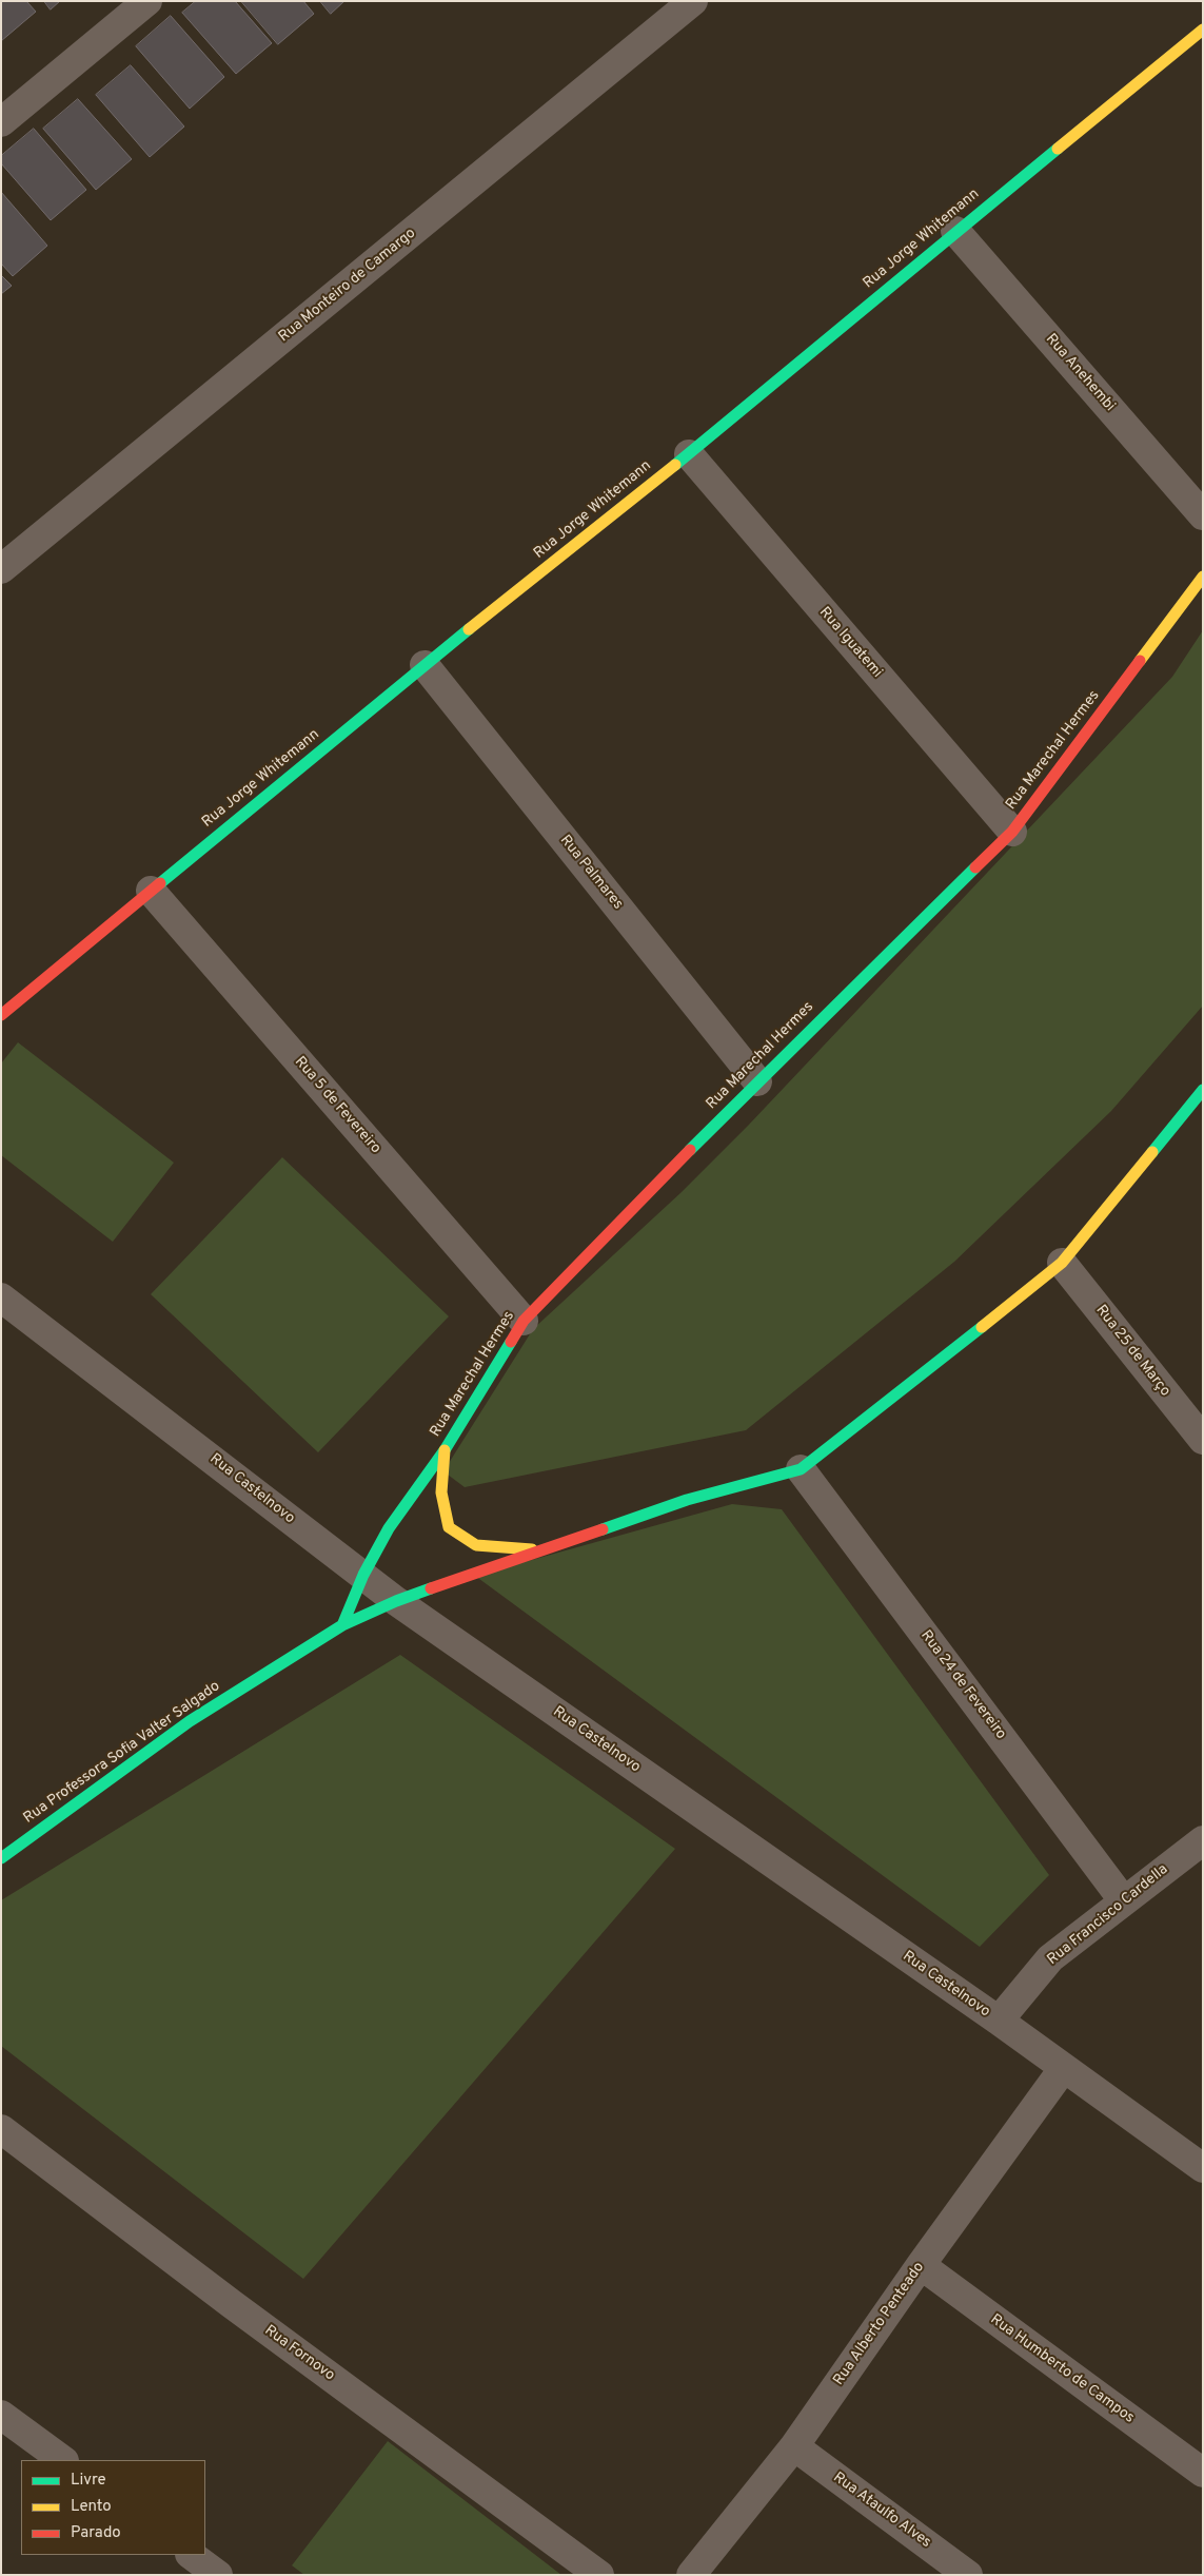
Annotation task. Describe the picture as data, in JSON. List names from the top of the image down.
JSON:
{
  "streets": {
    "street": [
      "Rua Jorge Whitemann",
      "Rua Monteiro de Camargo",
      "Rua Anehembi",
      "Rua Iguatemi",
      "Rua Marechal Hermes",
      "Rua Palmares",
      "Rua 5 de Fevereiro",
      "Rua 25 de Março",
      "Rua Castelnovo",
      "Rua 24 de Fevereiro",
      "Rua Professora Sofia Valter Salgado",
      "Rua Francisco Cardella",
      "Rua Alberto Penteado",
      "Rua Fornovo",
      "Rua Humberto de Campos",
      "Rua Ataulfo Alves"
    ]
  },
  "crossings": [
    ["Rua Jorge Whitemann", "Rua Anehembi"],
    ["Rua Jorge Whitemann", "Rua Iguatemi"],
    ["Rua Jorge Whitemann", "Rua Palmares"],
    ["Rua Jorge Whitemann", "Rua 5 de Fevereiro"],
    ["Rua Iguatemi", "Rua Marechal Hermes"],
    ["Rua Marechal Hermes", "Rua Palmares"],
    ["Rua Marechal Hermes", "Rua 5 de Fevereiro"],
    ["Rua Marechal Hermes", "Rua Castelnovo"],
    ["Rua Castelnovo", "Rua Professora Sofia Valter Salgado"],
    ["Rua Castelnovo", "Rua Francisco Cardella"],
    ["Rua Castelnovo", "Rua Alberto Penteado"],
    ["Rua 24 de Fevereiro", "Rua Francisco Cardella"],
    ["Rua Alberto Penteado", "Rua Humberto de Campos"],
    ["Rua Alberto Penteado", "Rua Ataulfo Alves"]
  ],
  "legend": ["Livre", "Lento", "Parado"]
}
